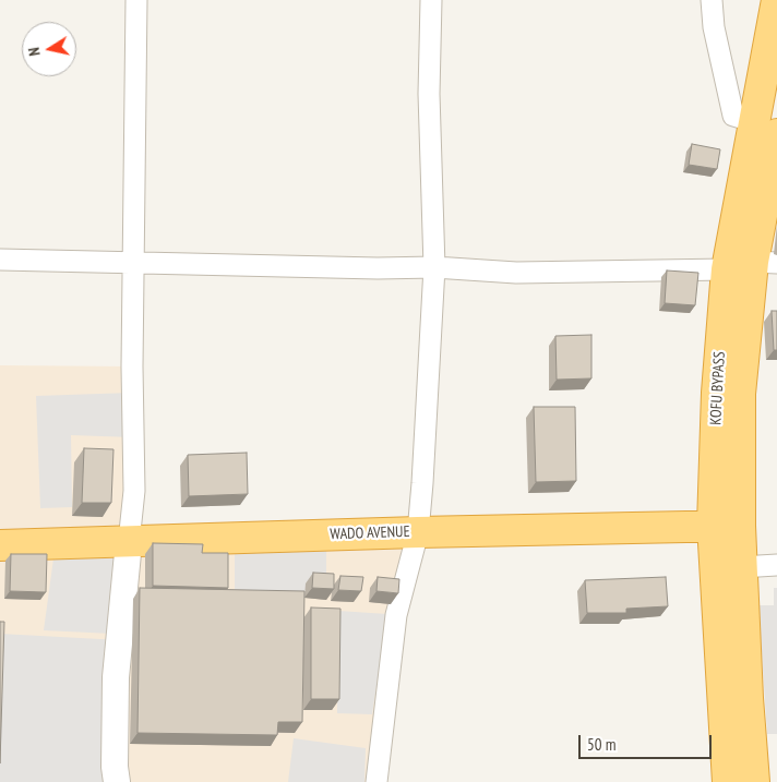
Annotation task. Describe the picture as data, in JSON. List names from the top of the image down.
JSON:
{
  "streets": {
    "highway": ["KOFU BYPASS", "WADO AVENUE"]
  },
  "crossings": [
    ["KOFU BYPASS", "WADO AVENUE"]
  ],
  "scale_bar": "50 m",
  "north": "left"
}
